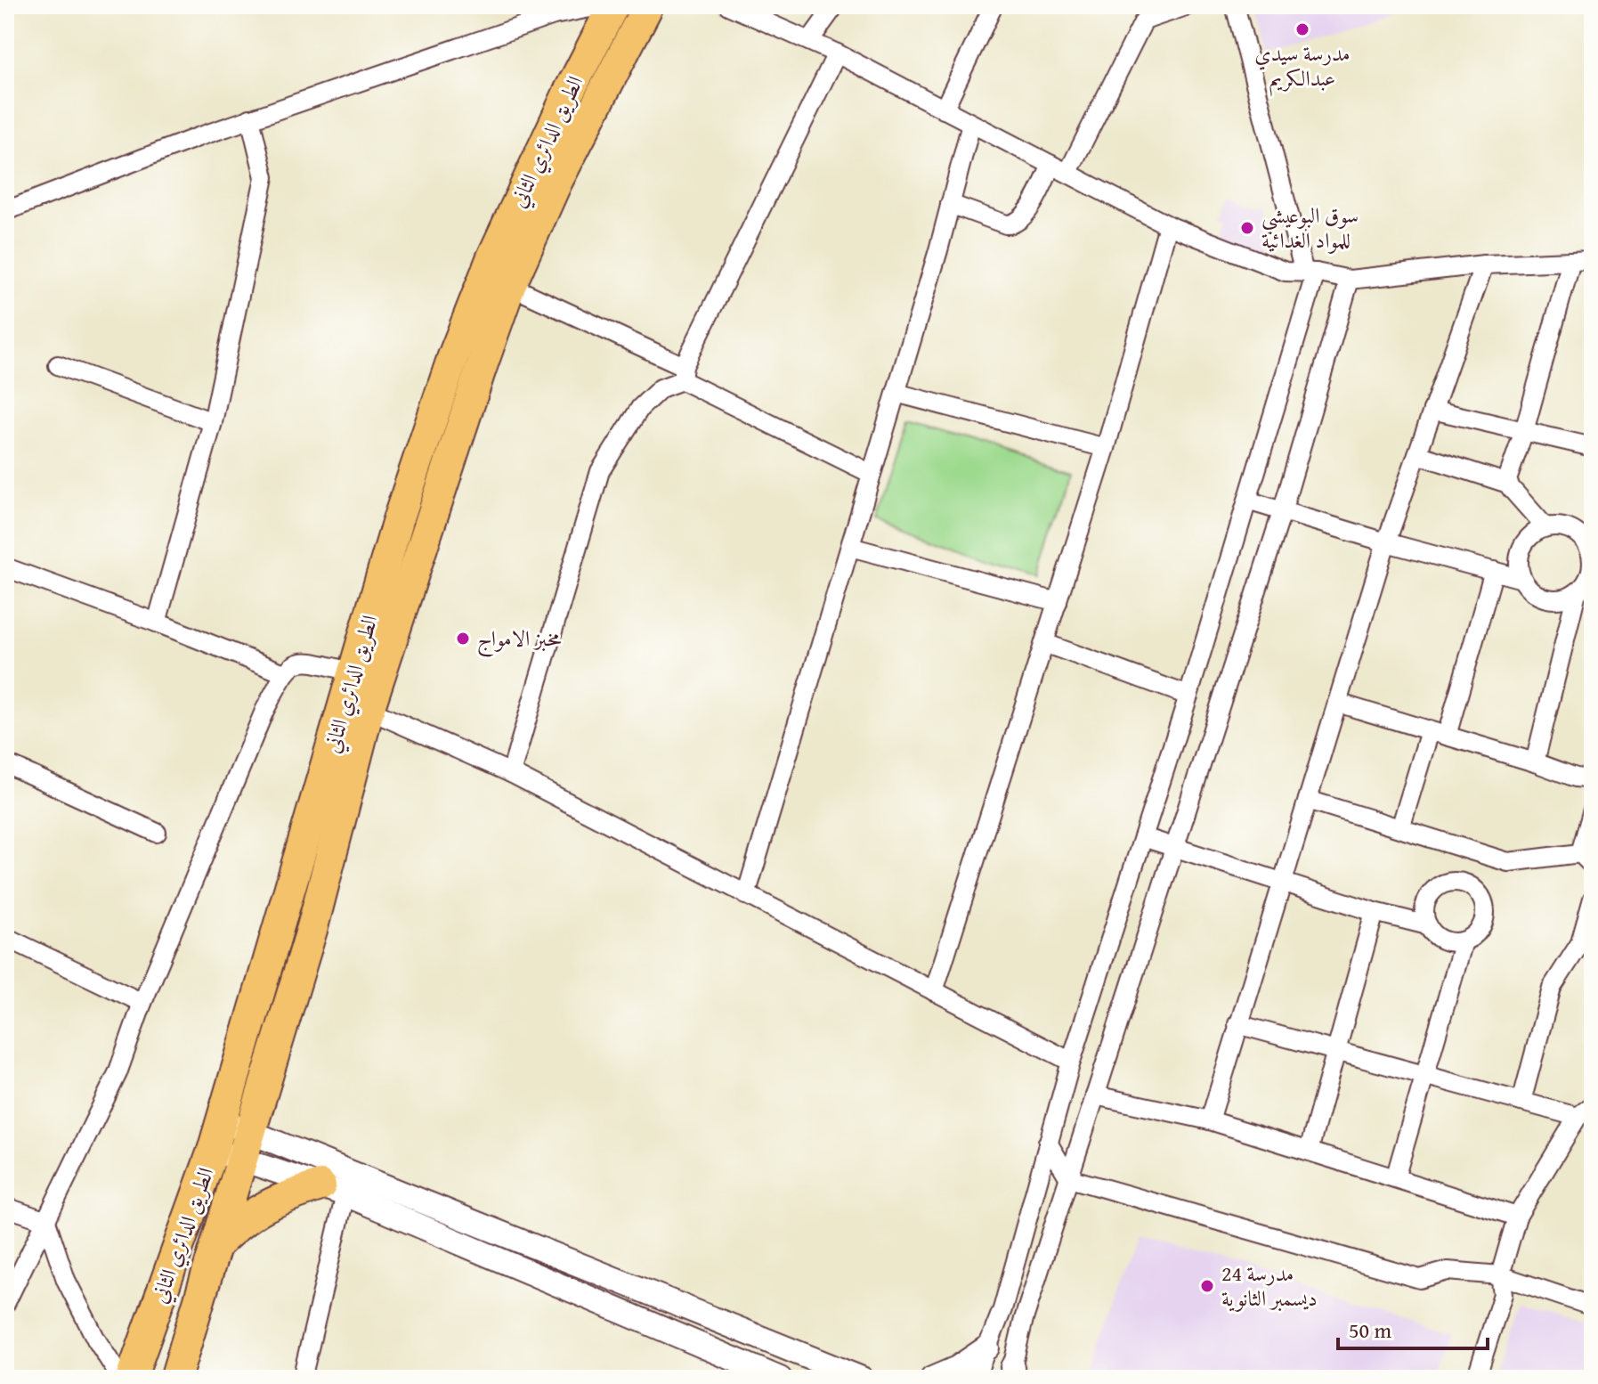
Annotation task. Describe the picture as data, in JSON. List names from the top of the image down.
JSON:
{
  "streets": {
    "highway": ["الطريق الدائري الثاني"]
  },
  "places": [
    "مدرسة سيدي عبدالكريم",
    "سوق البوعيشي للمواد الغدائية",
    "مخبز الامواج",
    "مدرسة 24 ديسمبر الثانوية"
  ],
  "scale_bar": "50 m"
}
